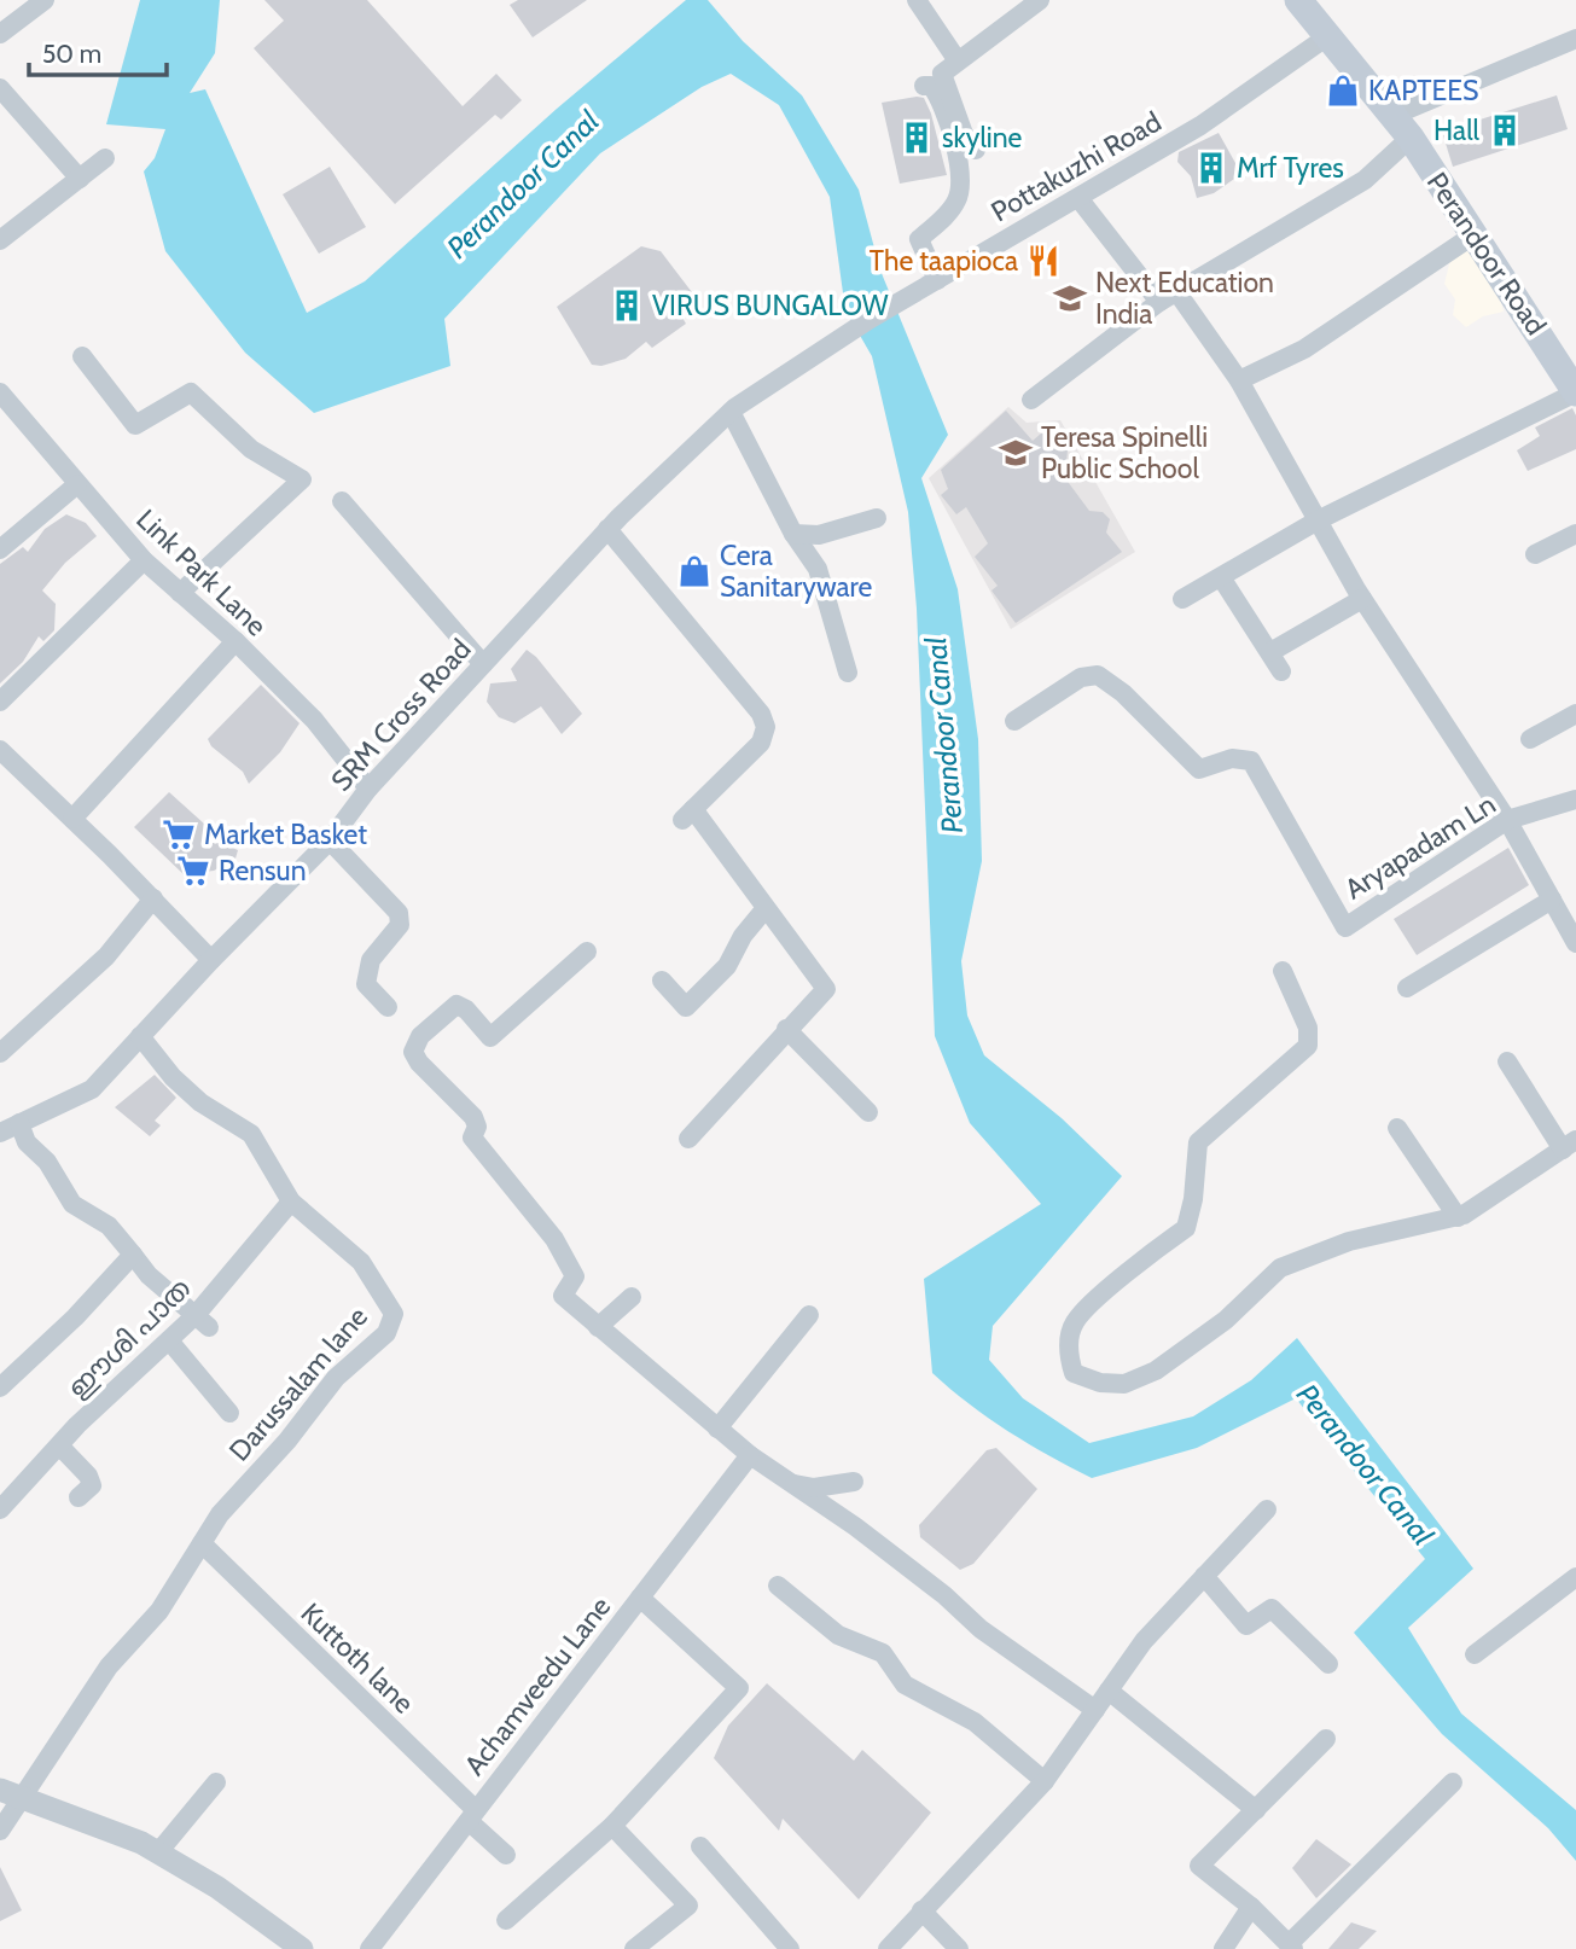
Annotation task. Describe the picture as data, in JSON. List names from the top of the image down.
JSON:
{
  "streets": {
    "main road": ["Perandoor Road"],
    "street": [
      "Pottakuzhi Road",
      "Link Park Lane",
      "SRM Cross Road",
      "Aryapadam Ln",
      "ഈശി പാത",
      "Darussalam lane",
      "Kuttoth lane",
      "Achamveedu Lane"
    ]
  },
  "crossings": [
    ["Pottakuzhi Road", "Perandoor Road"],
    ["Pottakuzhi Road", "SRM Cross Road"],
    ["Link Park Lane", "SRM Cross Road"],
    ["SRM Cross Road", "Darussalam lane"],
    ["ഈശി പാത", "Darussalam lane"],
    ["Darussalam lane", "Kuttoth lane"],
    ["Kuttoth lane", "Achamveedu Lane"]
  ],
  "water": ["Perandoor Canal"],
  "places": {
    "shop": ["KAPTEES", "Cera Sanitaryware"],
    "building": [
      "Hall",
      "skyline",
      "Mrf Tyres",
      "VIRUS BUNGALOW"
    ],
    "restaurant": ["The taapioca"],
    "school or university": ["Next Education India", "Teresa Spinelli Public School"],
    "supermarket": ["Market Basket", "Rensun"]
  },
  "scale_bar": "50 m"
}
